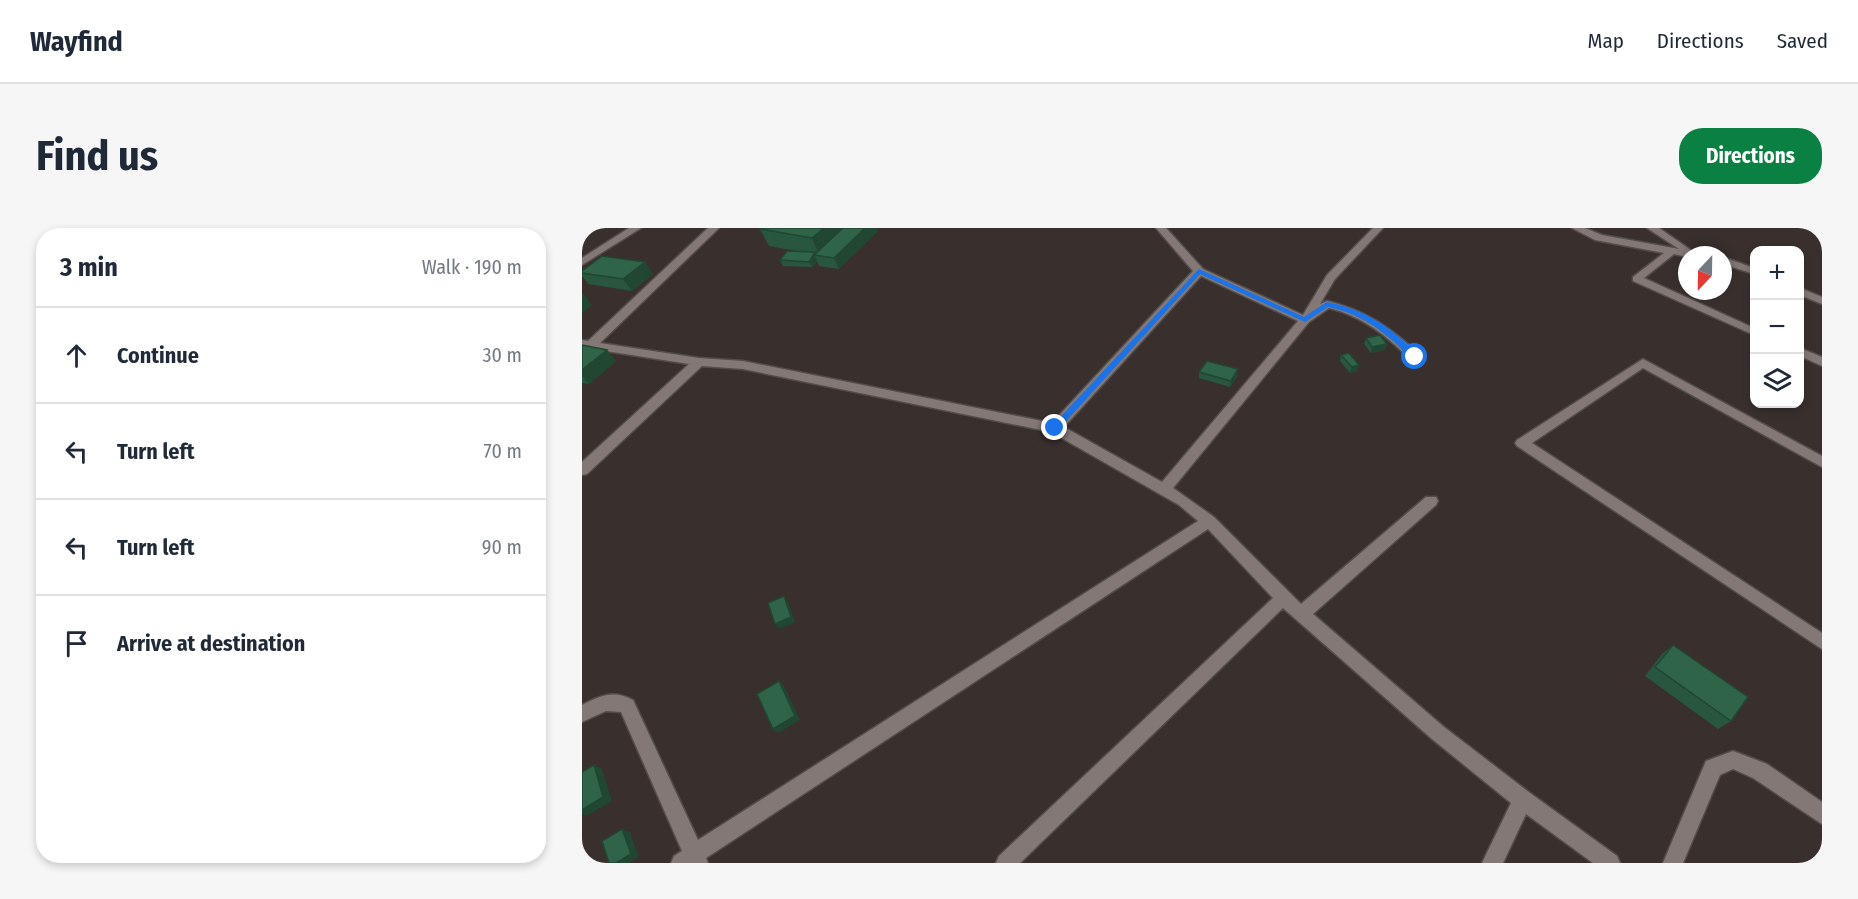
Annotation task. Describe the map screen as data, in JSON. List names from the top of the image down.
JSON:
{
  "north": "bottom",
  "page": {
    "header": "Wayfind",
    "nav": ["Map", "Directions", "Saved"],
    "buttons": "Directions",
    "title": "Find us",
    "heading": ["3 min", "Walk · 190 m"],
    "map_buttons": ["+", "−"],
    "list": [
      ["Continue", "30 m"],
      ["Turn left", "70 m"],
      ["Turn left", "90 m"],
      "Arrive at destination"
    ]
  }
}
